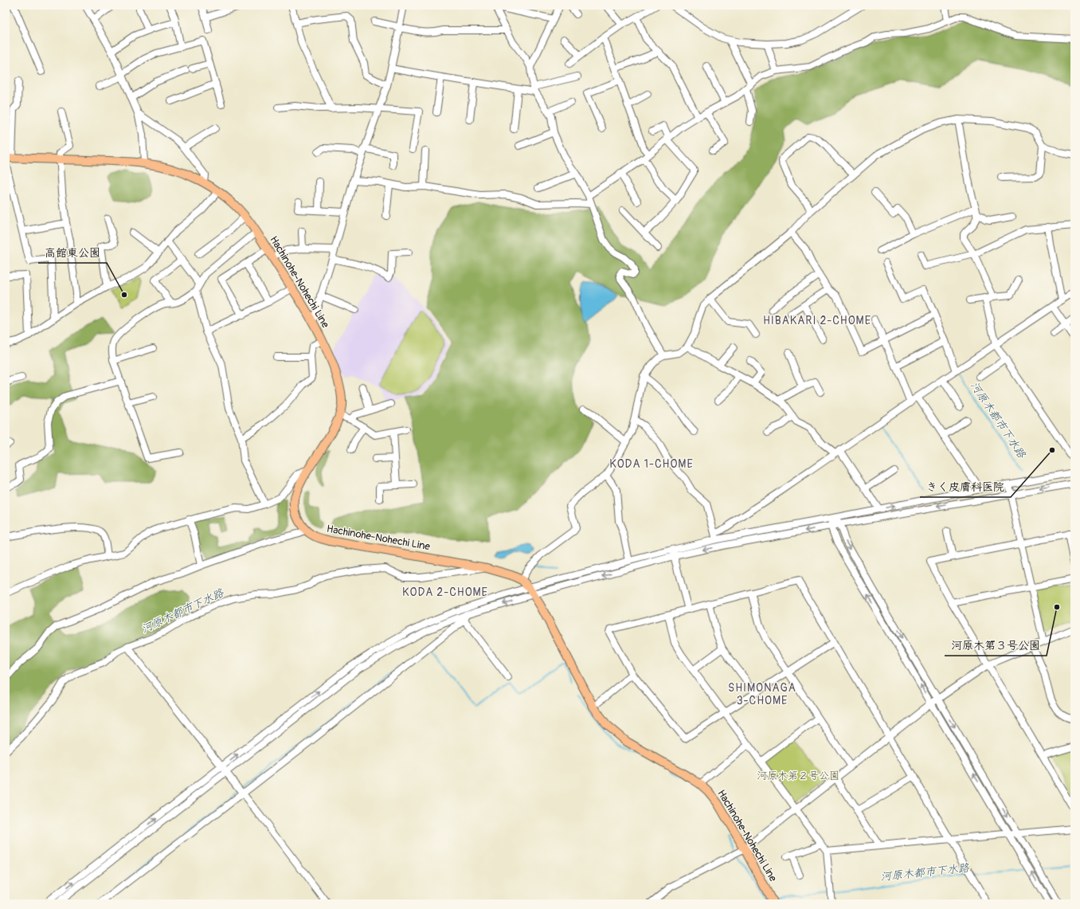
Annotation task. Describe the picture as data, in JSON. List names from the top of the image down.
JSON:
{
  "streets": {
    "main road": ["Hachinohe-Nohechi Line"]
  },
  "districts": [
    "HIBAKARI 2-CHOME",
    "KODA 1-CHOME",
    "KODA 2-CHOME",
    "SHIMONAGA 3-CHOME"
  ],
  "water": ["河原木都市下水路"],
  "parks": ["河原木第２号公園"],
  "places": ["高館東公園", "きく皮膚科医院", "河原木第３号公園"]
}
